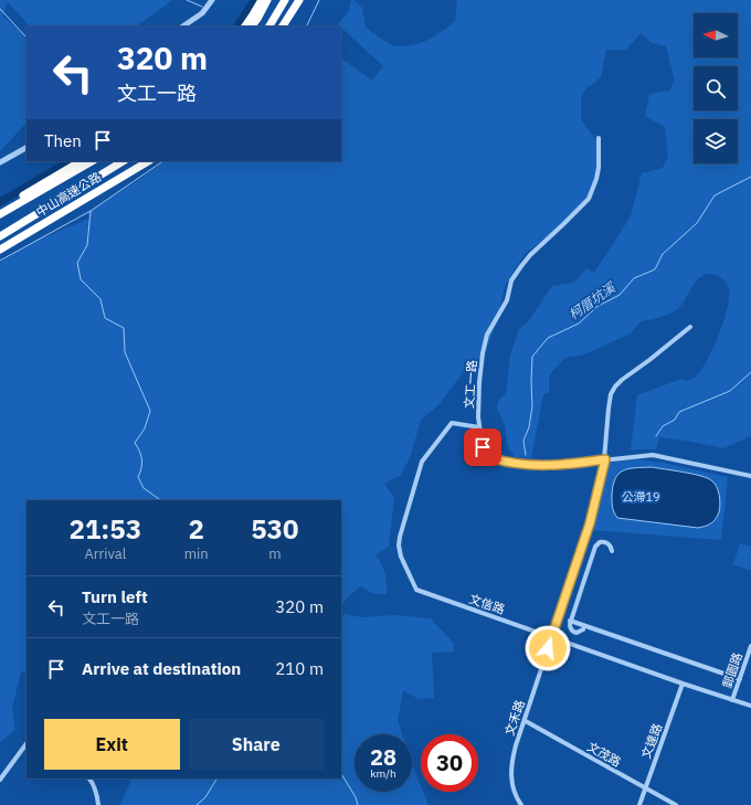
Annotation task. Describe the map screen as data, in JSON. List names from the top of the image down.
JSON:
{
  "streets": {
    "highway": ["中山高速公路"],
    "street": [
      "文工一路",
      "文信路",
      "郵園路",
      "文禾路",
      "文達路",
      "文茂路"
    ]
  },
  "crossings": [
    ["文工一路", "文信路"],
    ["文工一路", "文禾路"],
    ["文信路", "郵園路"],
    ["文信路", "文禾路"],
    ["文信路", "文達路"],
    ["文禾路", "文茂路"],
    ["文達路", "文茂路"]
  ],
  "water": ["柯厝坑溪"],
  "parks": ["公滯19"],
  "north": "left",
  "page": {
    "turn": ["320 m", "文工一路"],
    "then": "Then",
    "eta": [
      "21:53",
      "Arrival",
      "2",
      "min",
      "530",
      "m"
    ],
    "list": [
      {
        "name": "Turn left",
        "note": "文工一路",
        "value": "320 m"
      },
      {
        "name": "Arrive at destination",
        "value": "210 m"
      }
    ],
    "buttons": ["Exit", "Share"],
    "speed": "28 km/h",
    "limit": "30"
  }
}
